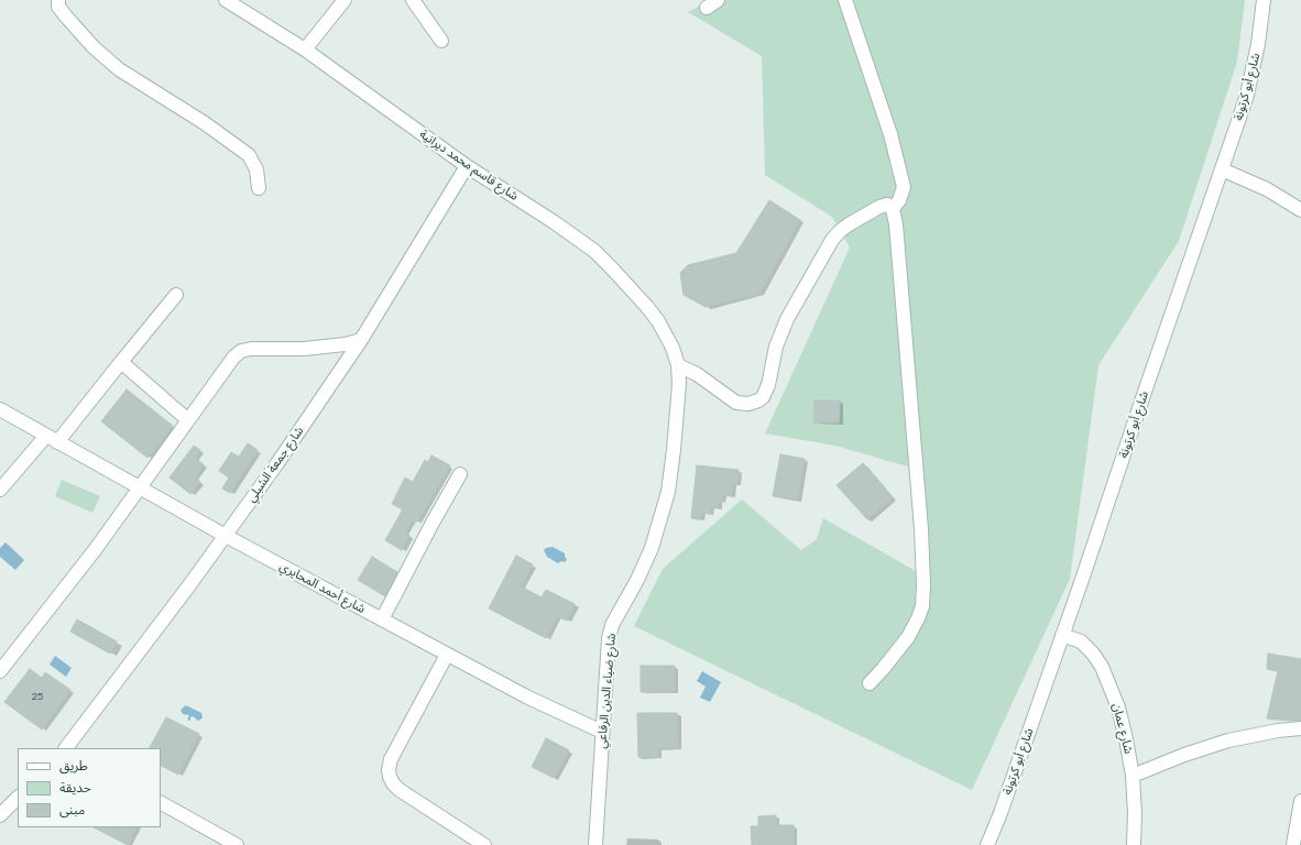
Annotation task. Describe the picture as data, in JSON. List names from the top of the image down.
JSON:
{
  "streets": {
    "street": [
      "شارع أبو كرتونة",
      "شارع قاسم محمد ديرانية",
      "شارع جمعة الشبلي",
      "شارع أحمد المحايري",
      "شارع ضياء الدين الرفاعي",
      "شارع عمان"
    ]
  },
  "crossings": [
    ["شارع أبو كرتونة", "شارع عمان"],
    ["شارع قاسم محمد ديرانية", "شارع جمعة الشبلي"],
    ["شارع قاسم محمد ديرانية", "شارع ضياء الدين الرفاعي"],
    ["شارع جمعة الشبلي", "شارع أحمد المحايري"],
    ["شارع أحمد المحايري", "شارع ضياء الدين الرفاعي"]
  ],
  "house_numbers": ["25"],
  "legend": ["طريق", "حديقة", "مبنى"]
}
